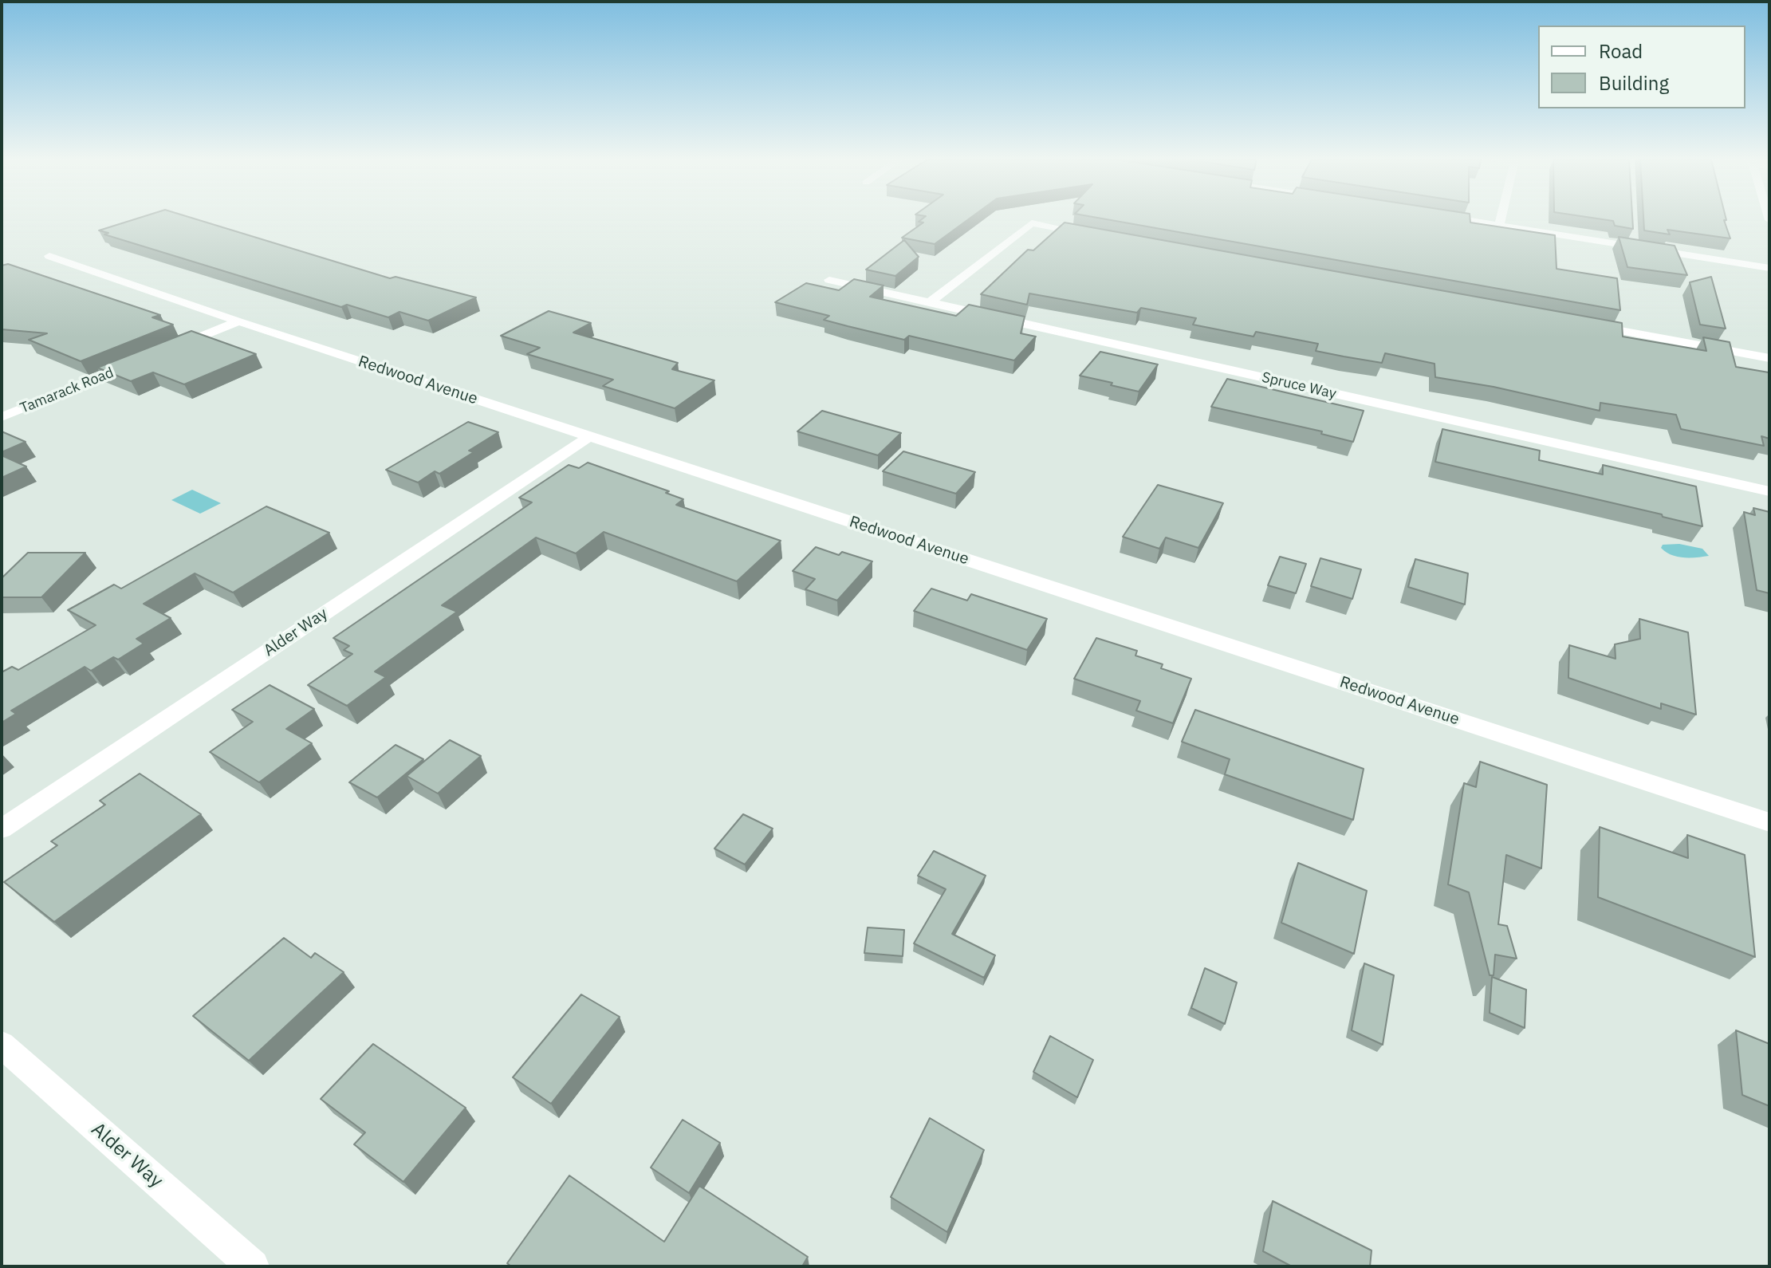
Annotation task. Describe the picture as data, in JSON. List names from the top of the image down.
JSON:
{
  "streets": {
    "street": [
      "Redwood Avenue",
      "Spruce Way",
      "Tamarack Road",
      "Alder Way"
    ]
  },
  "crossings": [
    ["Redwood Avenue", "Alder Way"]
  ],
  "legend": ["Road", "Building"]
}
